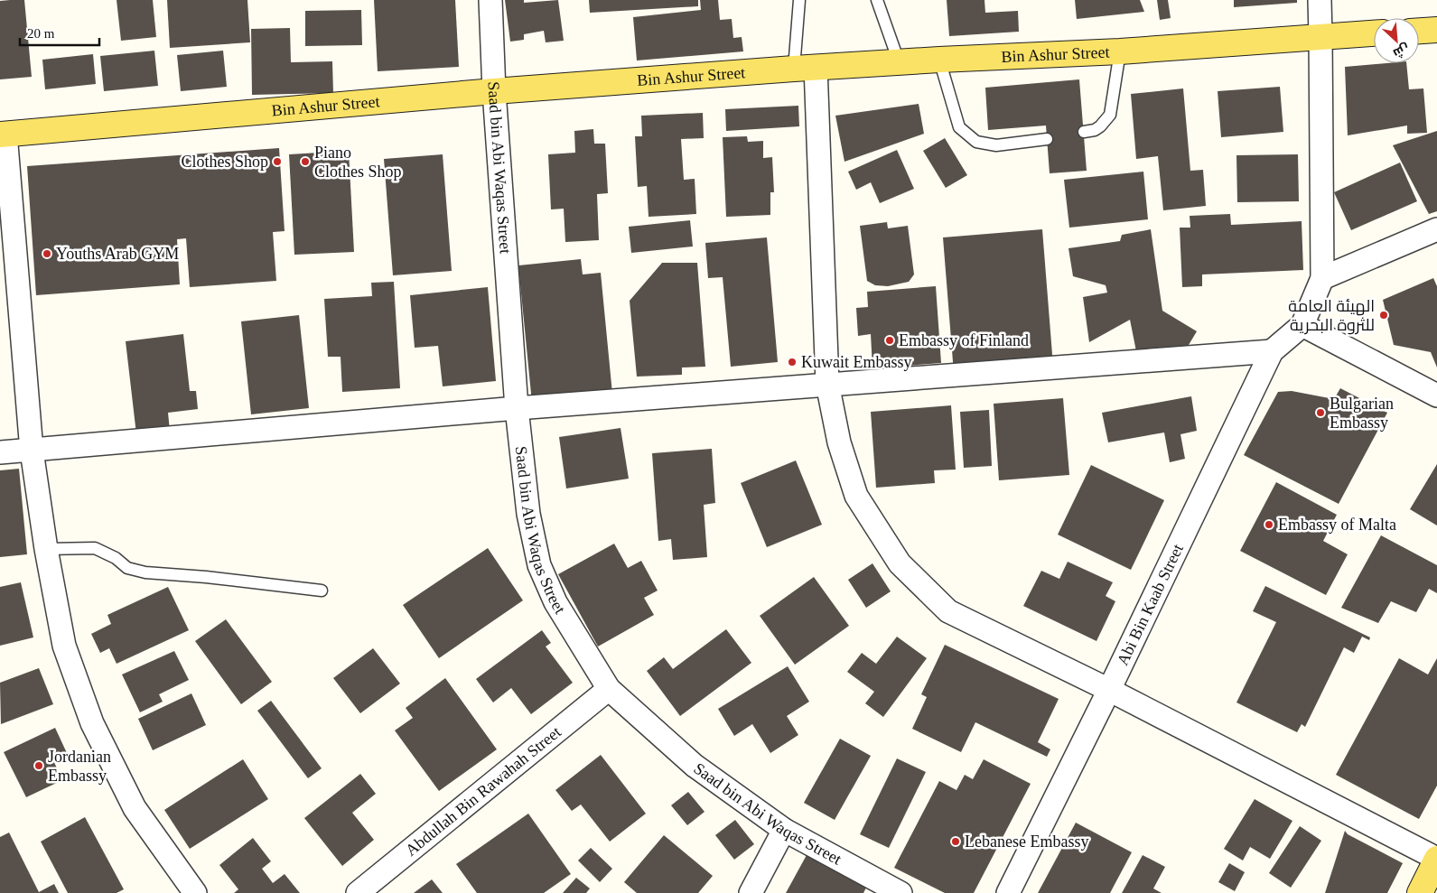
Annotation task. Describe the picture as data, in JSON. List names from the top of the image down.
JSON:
{
  "streets": {
    "main road": ["Bin Ashur Street"],
    "street": ["Saad bin Abi Waqas Street", "Abi Bin Kaab Street", "Abdullah Bin Rawahah Street"]
  },
  "crossings": [
    ["Bin Ashur Street", "Saad bin Abi Waqas Street"],
    ["Saad bin Abi Waqas Street", "Abdullah Bin Rawahah Street"]
  ],
  "places": [
    "Clothes Shop",
    "Piano Clothes Shop",
    "Youths Arab GYM",
    "الهيئة العامة للثروة البحرية",
    "Embassy of Finland",
    "Kuwait Embassy",
    "Bulgarian Embassy",
    "Embassy of Malta",
    "Jordanian Embassy",
    "Lebanese Embassy"
  ],
  "scale_bar": "20 m",
  "north": "bottom right"
}
